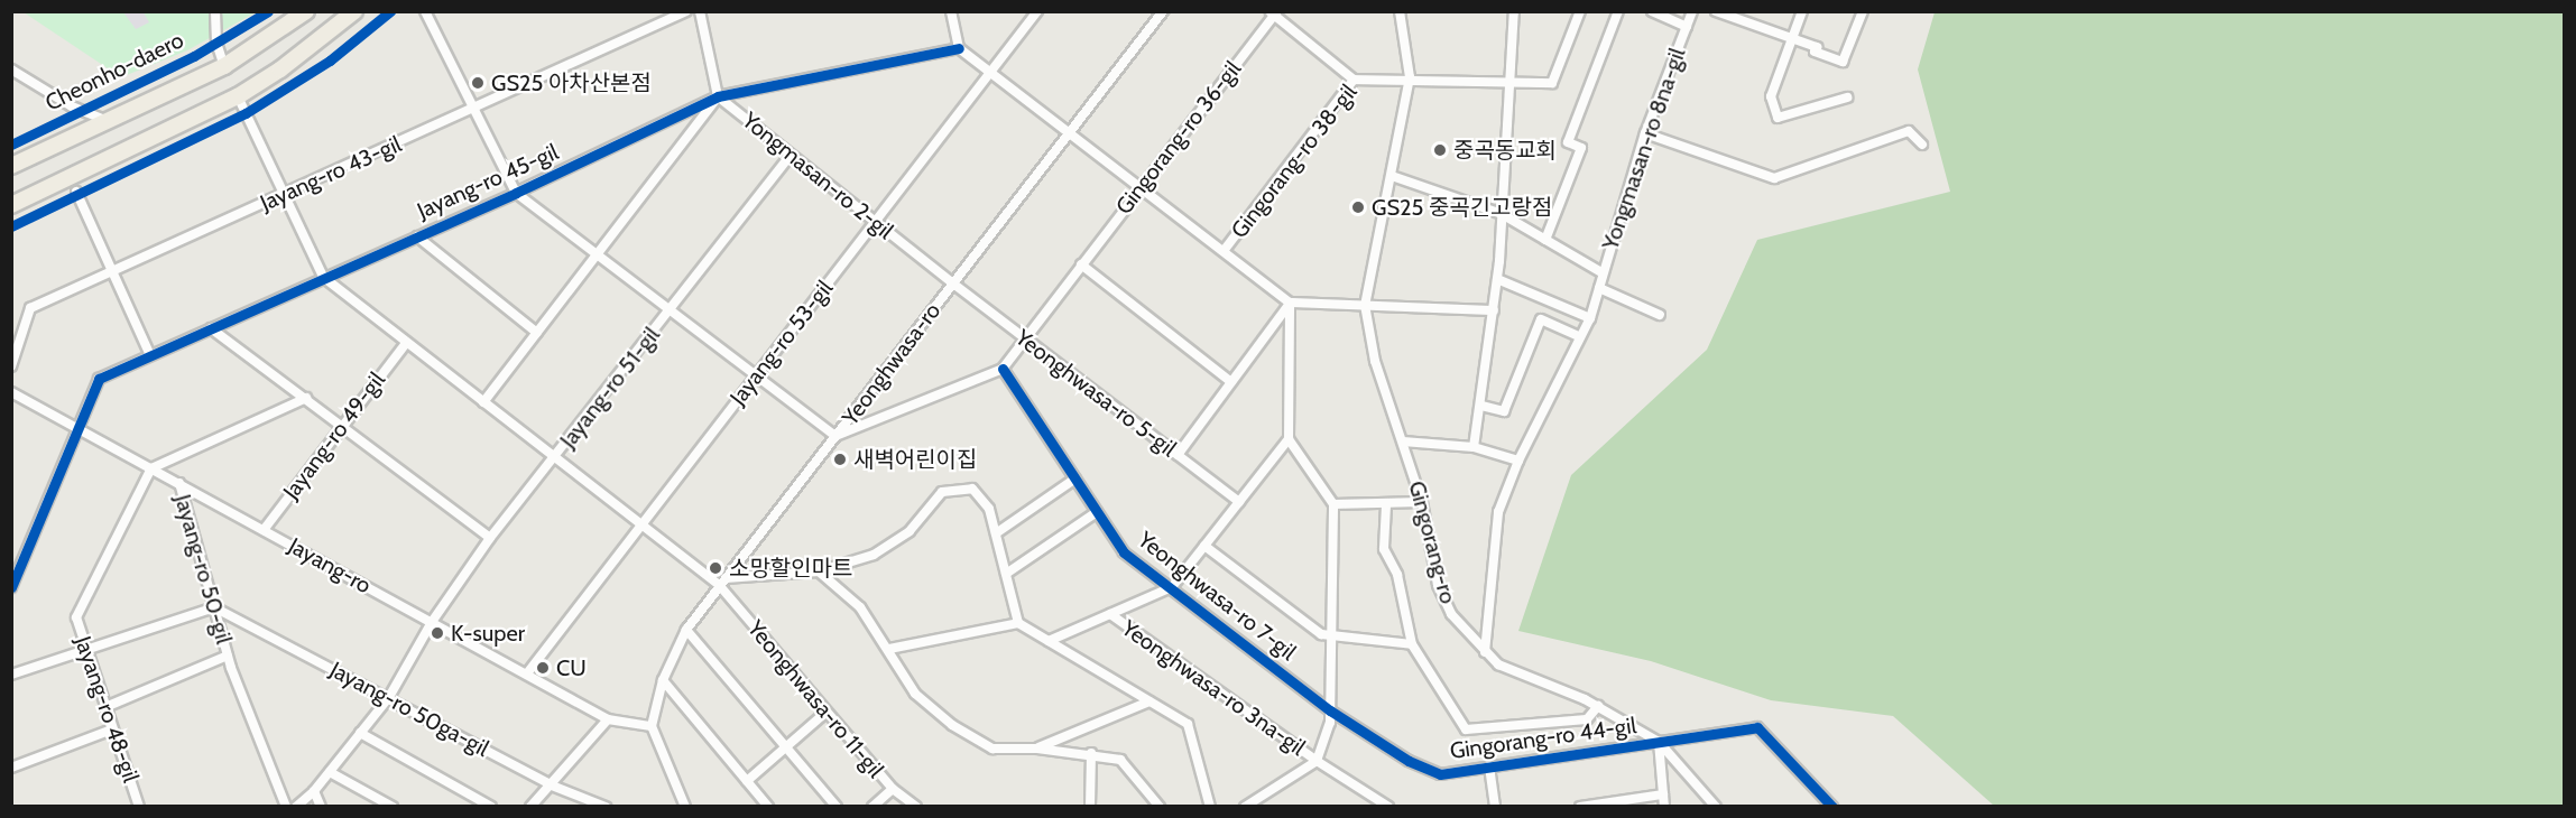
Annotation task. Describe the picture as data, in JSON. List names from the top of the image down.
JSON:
{
  "streets": {
    "main road": ["Cheonho-daero"],
    "street": [
      "Gingorang-ro 36-gil",
      "Yongmasan-ro 8na-gil",
      "Gingorang-ro 38-gil",
      "Jayang-ro 43-gil",
      "Yongmasan-ro 2-gil",
      "Jayang-ro 45-gil",
      "Jayang-ro 53-gil",
      "Yeonghwasa-ro",
      "Jayang-ro 51-gil",
      "Yeonghwasa-ro 5-gil",
      "Jayang-ro 49-gil",
      "Gingorang-ro",
      "Jayang-ro",
      "Jayang-ro 50-gil",
      "Yeonghwasa-ro 7-gil",
      "Yeonghwasa-ro 3na-gil",
      "Yeonghwasa-ro 11-gil",
      "Jayang-ro 48-gil",
      "Jayang-ro 50ga-gil",
      "Gingorang-ro 44-gil"
    ]
  },
  "crossings": [
    ["Gingorang-ro 36-gil", "Yeonghwasa-ro 5-gil"],
    ["Gingorang-ro 36-gil", "Yeonghwasa-ro 7-gil"],
    ["Yongmasan-ro 8na-gil", "Gingorang-ro"],
    ["Gingorang-ro 38-gil", "Gingorang-ro"],
    ["Yongmasan-ro 2-gil", "Jayang-ro 45-gil"],
    ["Yongmasan-ro 2-gil", "Jayang-ro 53-gil"],
    ["Yongmasan-ro 2-gil", "Yeonghwasa-ro"],
    ["Yongmasan-ro 2-gil", "Jayang-ro 51-gil"],
    ["Yongmasan-ro 2-gil", "Yeonghwasa-ro 5-gil"],
    ["Jayang-ro 45-gil", "Jayang-ro"],
    ["Jayang-ro 45-gil", "Yeonghwasa-ro 11-gil"],
    ["Jayang-ro 53-gil", "Jayang-ro"],
    ["Jayang-ro 53-gil", "Yeonghwasa-ro 11-gil"],
    ["Yeonghwasa-ro", "Yeonghwasa-ro 5-gil"],
    ["Yeonghwasa-ro", "Jayang-ro"],
    ["Yeonghwasa-ro", "Yeonghwasa-ro 11-gil"],
    ["Jayang-ro 51-gil", "Jayang-ro"],
    ["Jayang-ro 51-gil", "Yeonghwasa-ro 11-gil"],
    ["Jayang-ro 51-gil", "Jayang-ro 50ga-gil"],
    ["Jayang-ro 49-gil", "Jayang-ro"],
    ["Jayang-ro 49-gil", "Yeonghwasa-ro 11-gil"],
    ["Gingorang-ro", "Gingorang-ro 44-gil"],
    ["Jayang-ro", "Jayang-ro 50-gil"],
    ["Jayang-ro", "Jayang-ro 48-gil"],
    ["Jayang-ro 50-gil", "Jayang-ro 48-gil"],
    ["Jayang-ro 50-gil", "Jayang-ro 50ga-gil"],
    ["Yeonghwasa-ro 7-gil", "Gingorang-ro 44-gil"]
  ],
  "places": [
    "GS25 아차산본점",
    "중곡동교회",
    "GS25 중곡긴고랑점",
    "새벽어린이집",
    "소망할인마트",
    "K-super",
    "CU"
  ]
}
